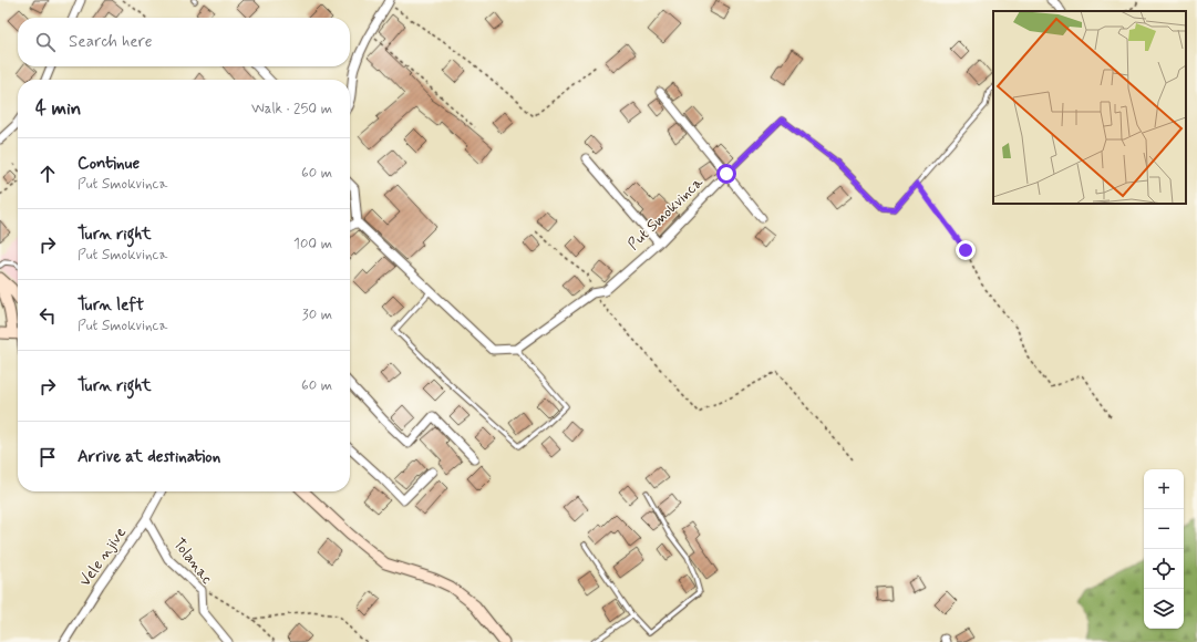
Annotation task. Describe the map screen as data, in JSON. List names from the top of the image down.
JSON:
{
  "streets": {
    "street": ["Put Smokvinca", "Vele njive", "Tolanac"]
  },
  "crossings": [
    ["Vele njive", "Tolanac"]
  ],
  "page": {
    "search": "Search here",
    "heading": ["4 min", "Walk · 250 m"],
    "list": [
      ["Continue", "Put Smokvinca", "60 m"],
      ["Turn right", "Put Smokvinca", "100 m"],
      ["Turn left", "Put Smokvinca", "30 m"],
      ["Turn right", "60 m"],
      "Arrive at destination"
    ],
    "map_buttons": ["+", "−"]
  }
}
